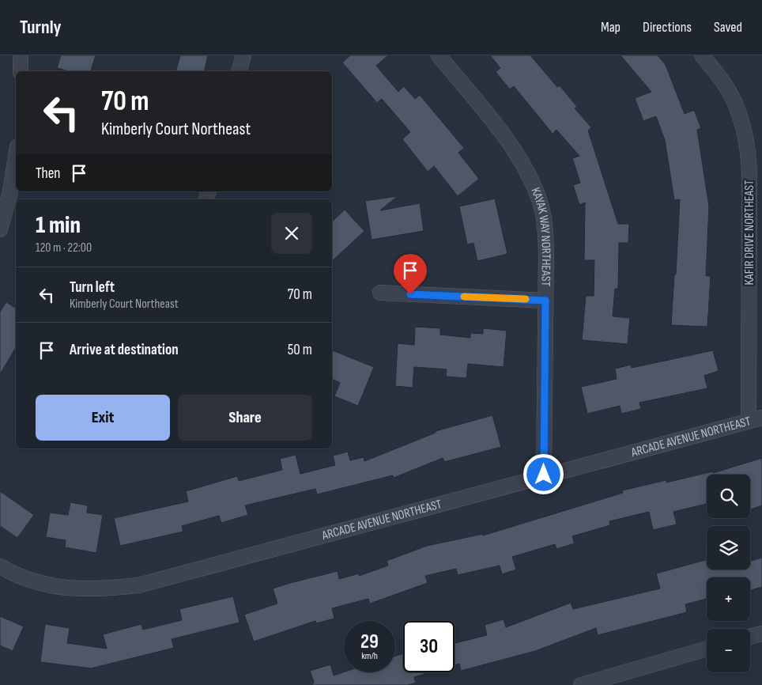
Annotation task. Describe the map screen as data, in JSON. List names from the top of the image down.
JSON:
{
  "streets": {
    "street": ["KAFIR DRIVE NORTHEAST", "KAYAK WAY NORTHEAST", "ARCADE AVENUE NORTHEAST"]
  },
  "crossings": [
    ["KAFIR DRIVE NORTHEAST", "ARCADE AVENUE NORTHEAST"],
    ["KAYAK WAY NORTHEAST", "ARCADE AVENUE NORTHEAST"]
  ],
  "page": {
    "header": "Turnly",
    "nav": ["Map", "Directions", "Saved"],
    "turn": ["70 m", "Kimberly Court Northeast"],
    "then": "Then",
    "heading": ["1 min", "120 m · 22:00"],
    "list": [
      {
        "name": "Turn left",
        "note": "Kimberly Court Northeast",
        "value": "70 m"
      },
      {
        "name": "Arrive at destination",
        "value": "50 m"
      }
    ],
    "buttons": ["Exit", "Share"],
    "map_buttons": ["+", "−"],
    "speed": "29 km/h",
    "limit": "30"
  }
}
